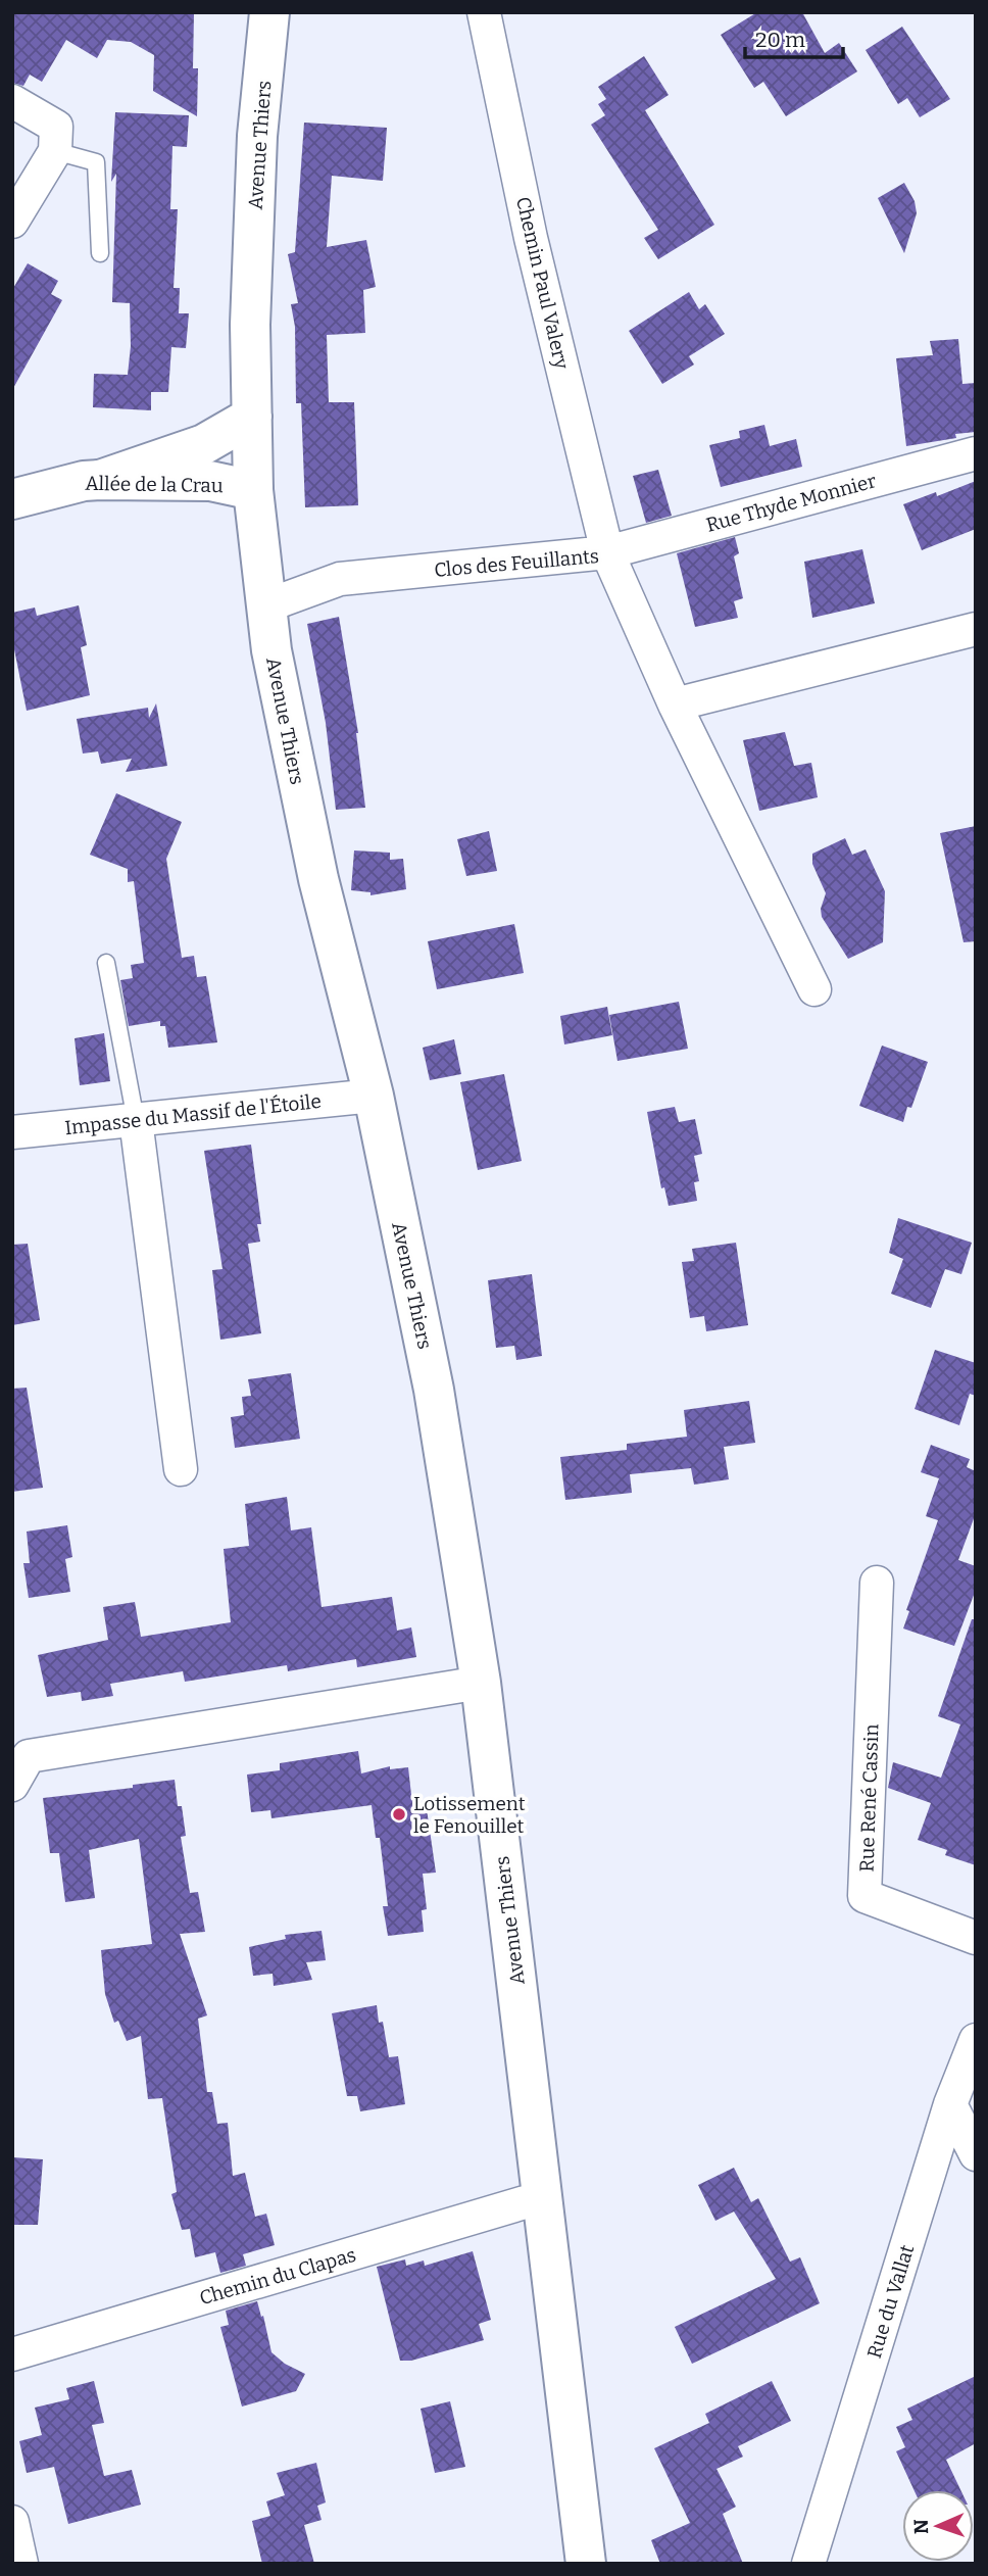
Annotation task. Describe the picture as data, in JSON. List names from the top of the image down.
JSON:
{
  "streets": {
    "main road": ["Avenue Thiers", "Allée de la Crau"],
    "street": [
      "Chemin Paul Valery",
      "Rue Thyde Monnier",
      "Clos des Feuillants",
      "Impasse du Massif de l'Étoile",
      "Rue René Cassin",
      "Chemin du Clapas",
      "Rue du Vallat"
    ]
  },
  "crossings": [
    ["Avenue Thiers", "Allée de la Crau"],
    ["Avenue Thiers", "Clos des Feuillants"],
    ["Avenue Thiers", "Impasse du Massif de l'Étoile"],
    ["Avenue Thiers", "Chemin du Clapas"],
    ["Chemin Paul Valery", "Rue Thyde Monnier"],
    ["Chemin Paul Valery", "Clos des Feuillants"],
    ["Rue Thyde Monnier", "Clos des Feuillants"]
  ],
  "places": ["Lotissement le Fenouillet"],
  "scale_bar": "20 m",
  "north": "left"
}
